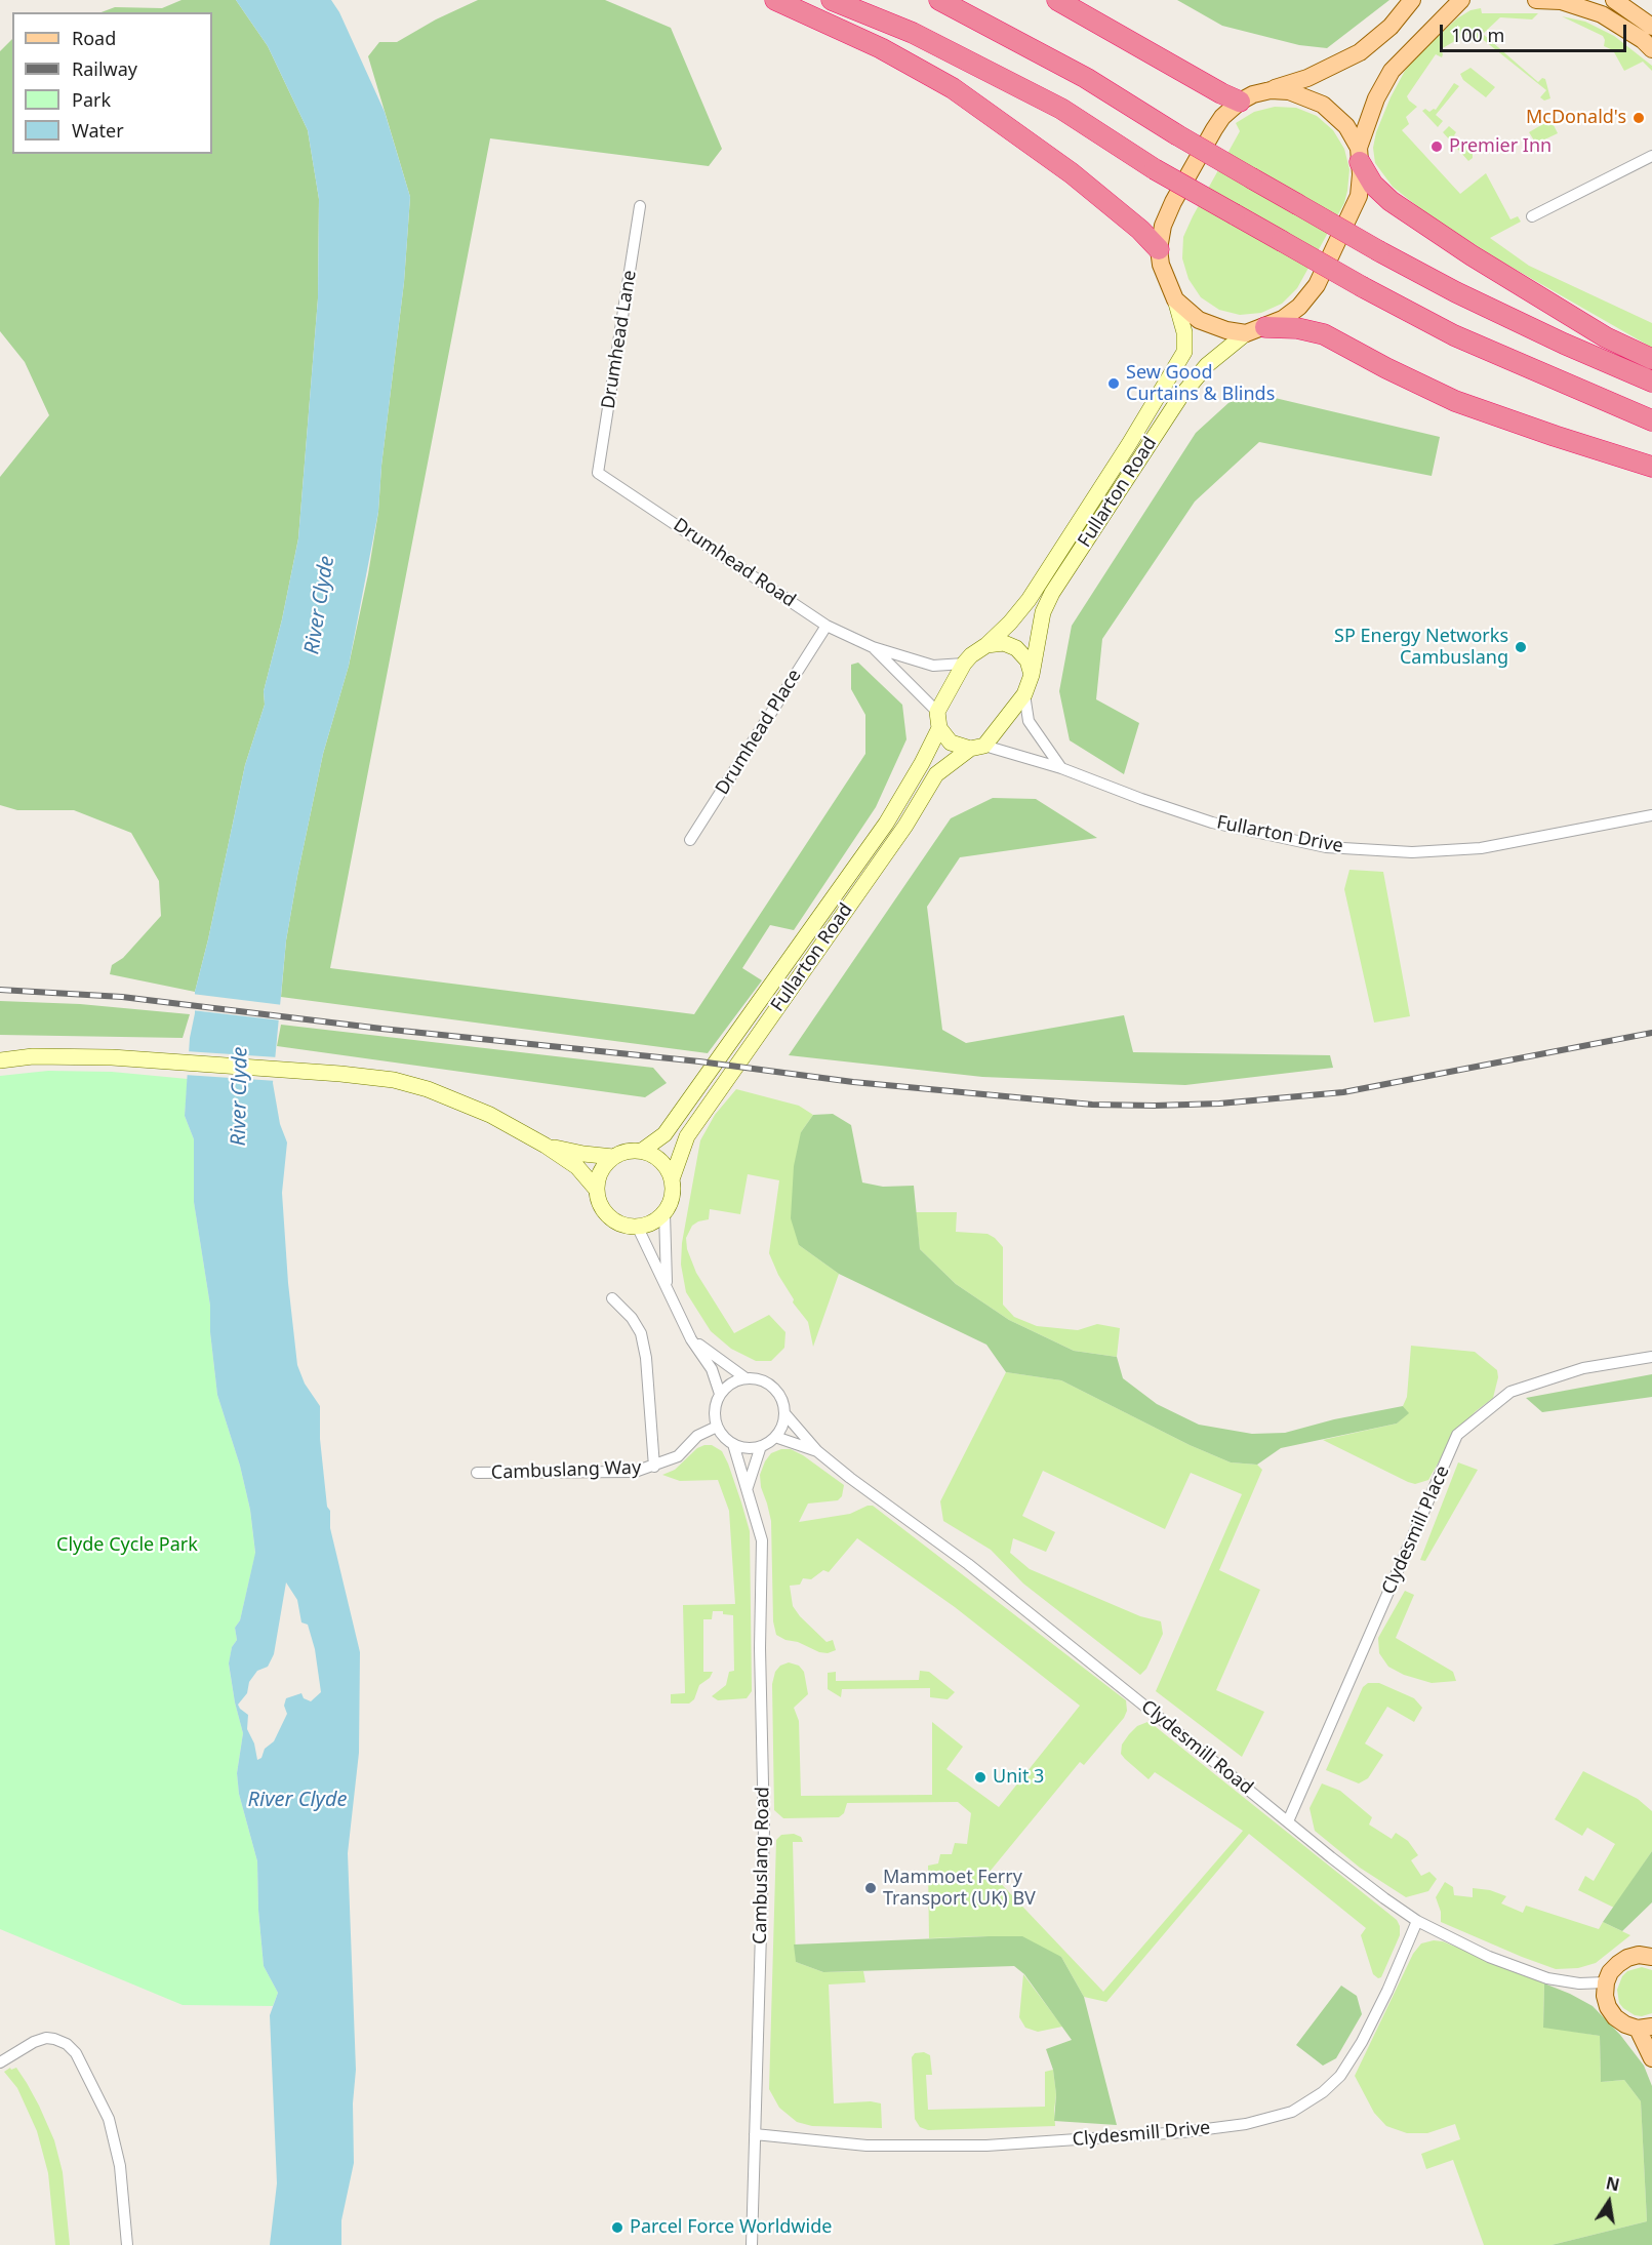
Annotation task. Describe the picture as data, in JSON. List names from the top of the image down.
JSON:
{
  "streets": {
    "main road": ["Fullarton Road"],
    "street": [
      "Drumhead Lane",
      "Drumhead Road",
      "Drumhead Place",
      "Fullarton Drive",
      "Cambuslang Way",
      "Clydesmill Place",
      "Clydesmill Road",
      "Cambuslang Road",
      "Clydesmill Drive"
    ]
  },
  "crossings": [
    ["Drumhead Lane", "Drumhead Road"],
    ["Fullarton Road", "Fullarton Drive"],
    ["Drumhead Road", "Drumhead Place"],
    ["Cambuslang Way", "Clydesmill Road"],
    ["Cambuslang Way", "Cambuslang Road"],
    ["Clydesmill Place", "Clydesmill Road"],
    ["Clydesmill Road", "Cambuslang Road"],
    ["Clydesmill Road", "Clydesmill Drive"],
    ["Cambuslang Road", "Clydesmill Drive"]
  ],
  "water": ["River Clyde"],
  "parks": ["Clyde Cycle Park"],
  "places": [
    "McDonald's",
    "Premier Inn",
    "Sew Good Curtains & Blinds",
    "SP Energy Networks Cambuslang",
    "Unit 3",
    "Mammoet Ferry Transport (UK) BV",
    "Parcel Force Worldwide"
  ],
  "legend": [
    "Road",
    "Railway",
    "Park",
    "Water"
  ],
  "scale_bar": "100 m",
  "north": "top"
}
